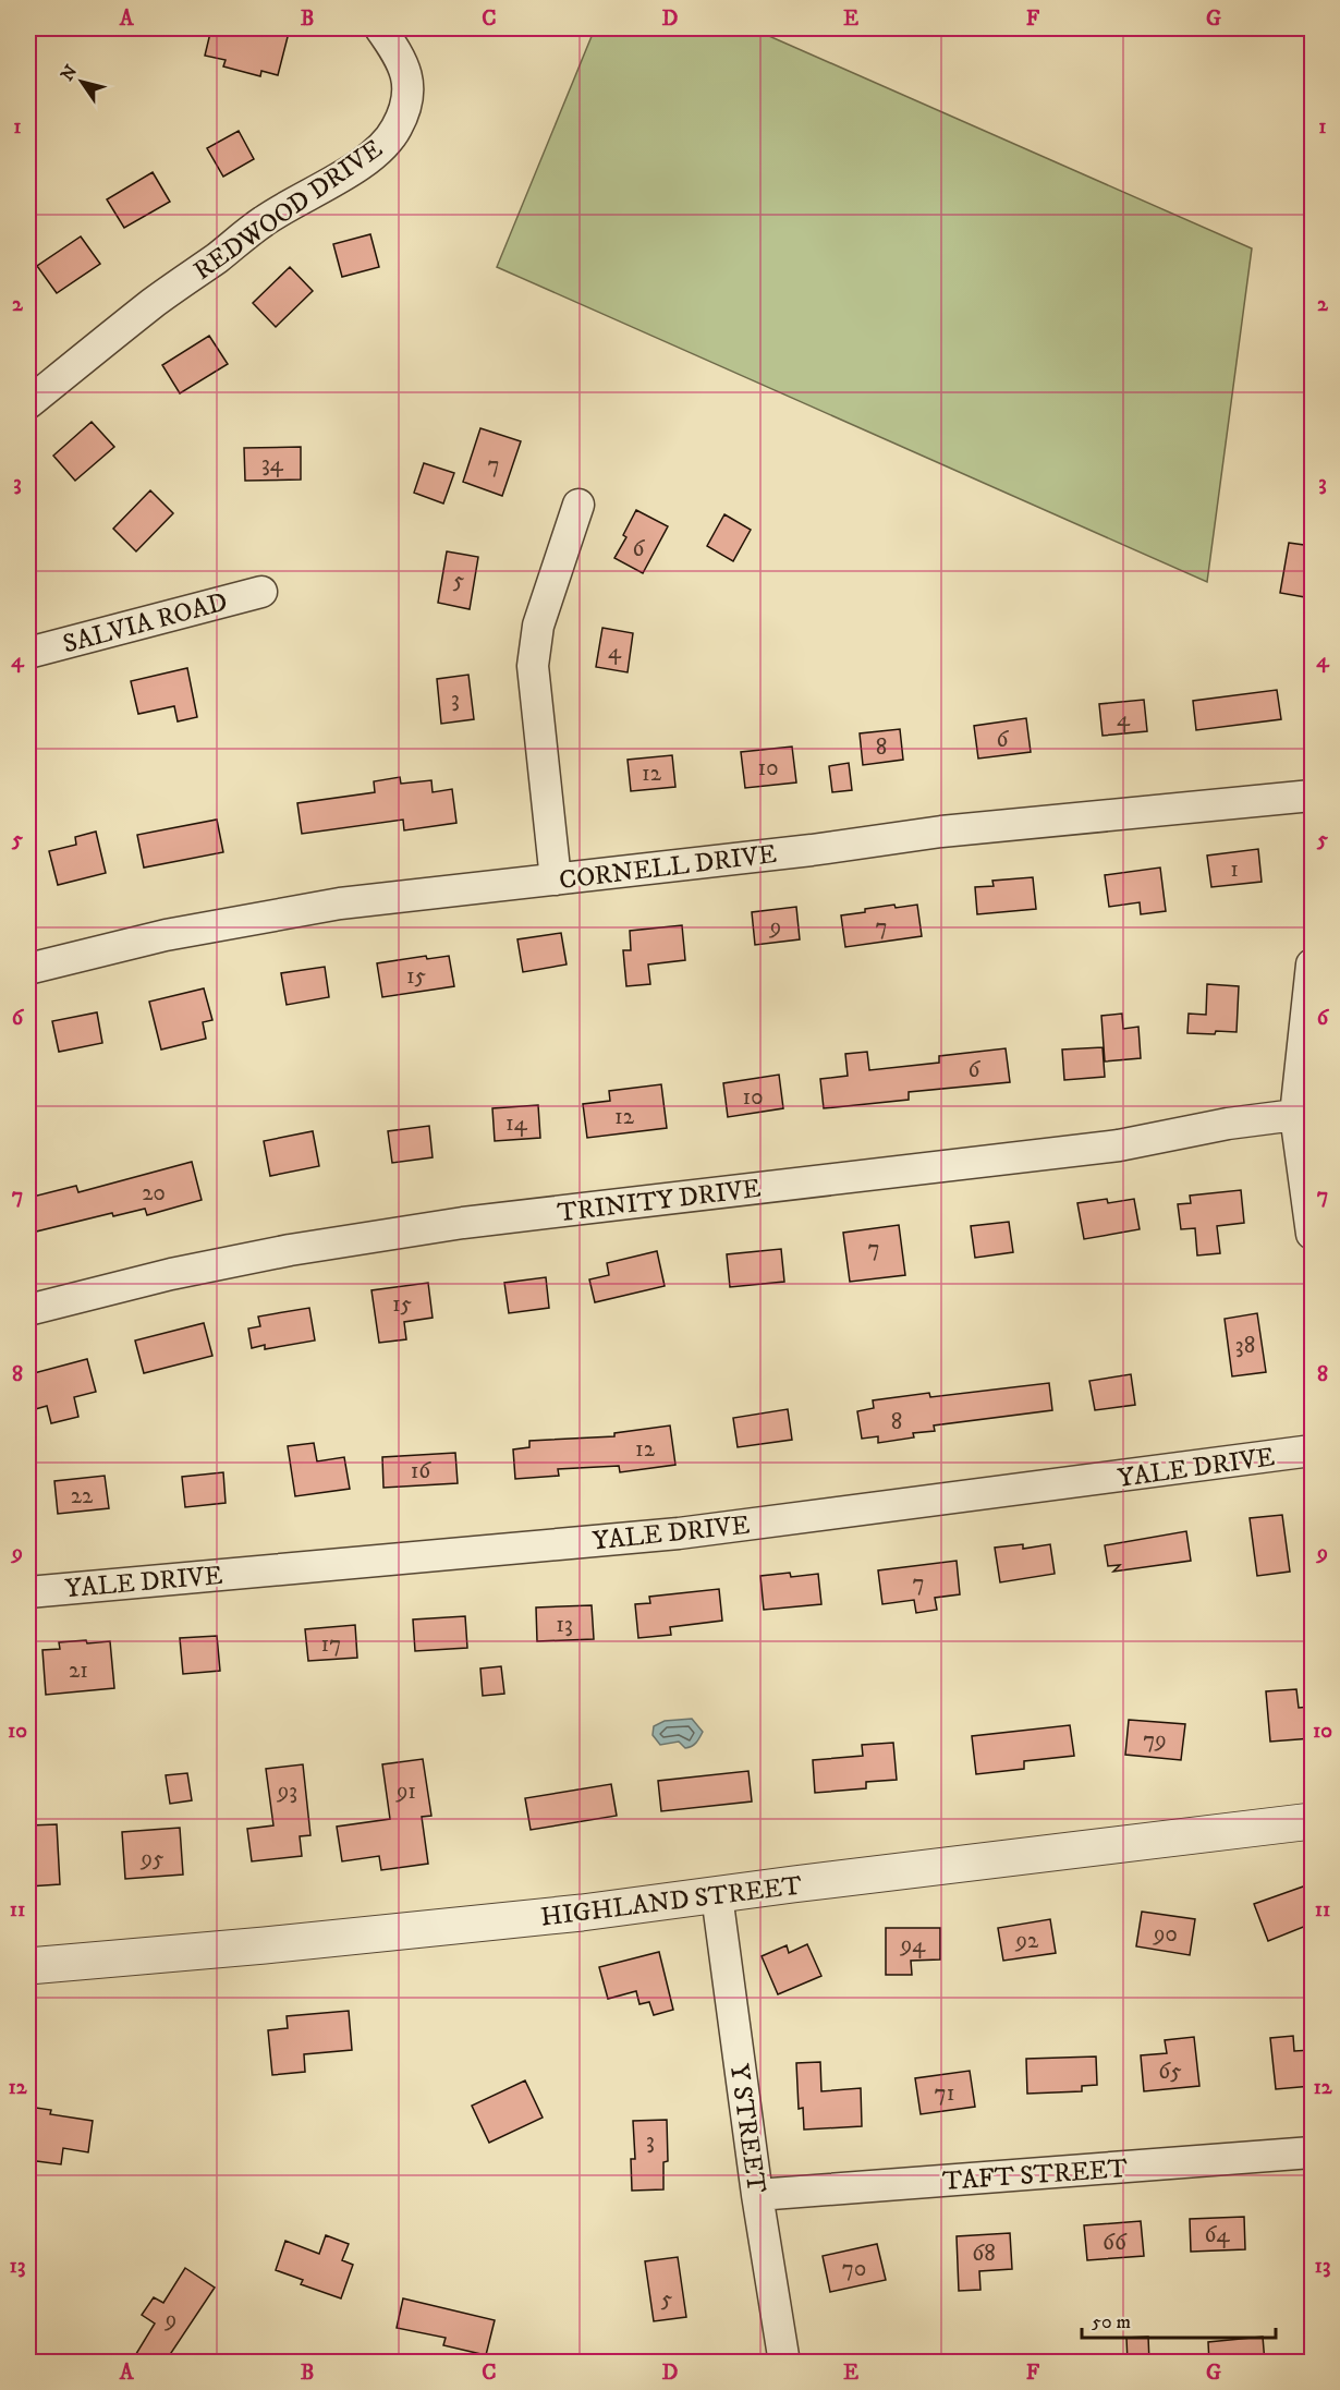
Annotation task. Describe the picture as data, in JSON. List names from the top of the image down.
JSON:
{
  "streets": {
    "street": [
      "REDWOOD DRIVE",
      "SALVIA ROAD",
      "CORNELL DRIVE",
      "TRINITY DRIVE",
      "YALE DRIVE",
      "HIGHLAND STREET",
      "Y STREET",
      "TAFT STREET"
    ]
  },
  "crossings": [
    ["HIGHLAND STREET", "Y STREET"],
    ["Y STREET", "TAFT STREET"]
  ],
  "house_numbers": [
    "34",
    "7",
    "6",
    "5",
    "4",
    "3",
    "4",
    "6",
    "8",
    "10",
    "12",
    "1",
    "9",
    "7",
    "15",
    "6",
    "10",
    "12",
    "14",
    "20",
    "7",
    "15",
    "38",
    "8",
    "12",
    "16",
    "22",
    "7",
    "13",
    "17",
    "21",
    "79",
    "93",
    "91",
    "95",
    "90",
    "92",
    "94",
    "65",
    "71",
    "3",
    "64",
    "66",
    "68",
    "70",
    "5",
    "9"
  ],
  "scale_bar": "50 m",
  "north": "top left",
  "grid": {
    "columns": [
      "A",
      "B",
      "C",
      "D",
      "E",
      "F",
      "G"
    ],
    "rows": [
      "1",
      "2",
      "3",
      "4",
      "5",
      "6",
      "7",
      "8",
      "9",
      "10",
      "11",
      "12",
      "13"
    ]
  }
}
